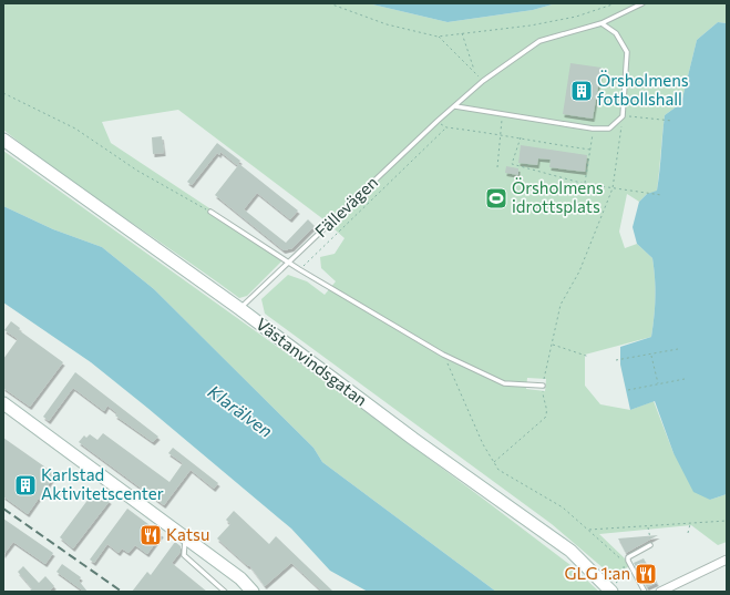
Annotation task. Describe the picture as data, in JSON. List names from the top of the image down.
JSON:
{
  "streets": {
    "street": ["Västanvindsgatan"],
    "lane": ["Fällevägen"]
  },
  "crossings": [
    ["Fällevägen", "Västanvindsgatan"]
  ],
  "water": ["Klarälven"],
  "places": {
    "building": ["Örsholmens fotbollshall", "Karlstad Aktivitetscenter"],
    "sports": ["Örsholmens idrottsplats"],
    "restaurant": ["Katsu", "GLG 1:an"]
  }
}
